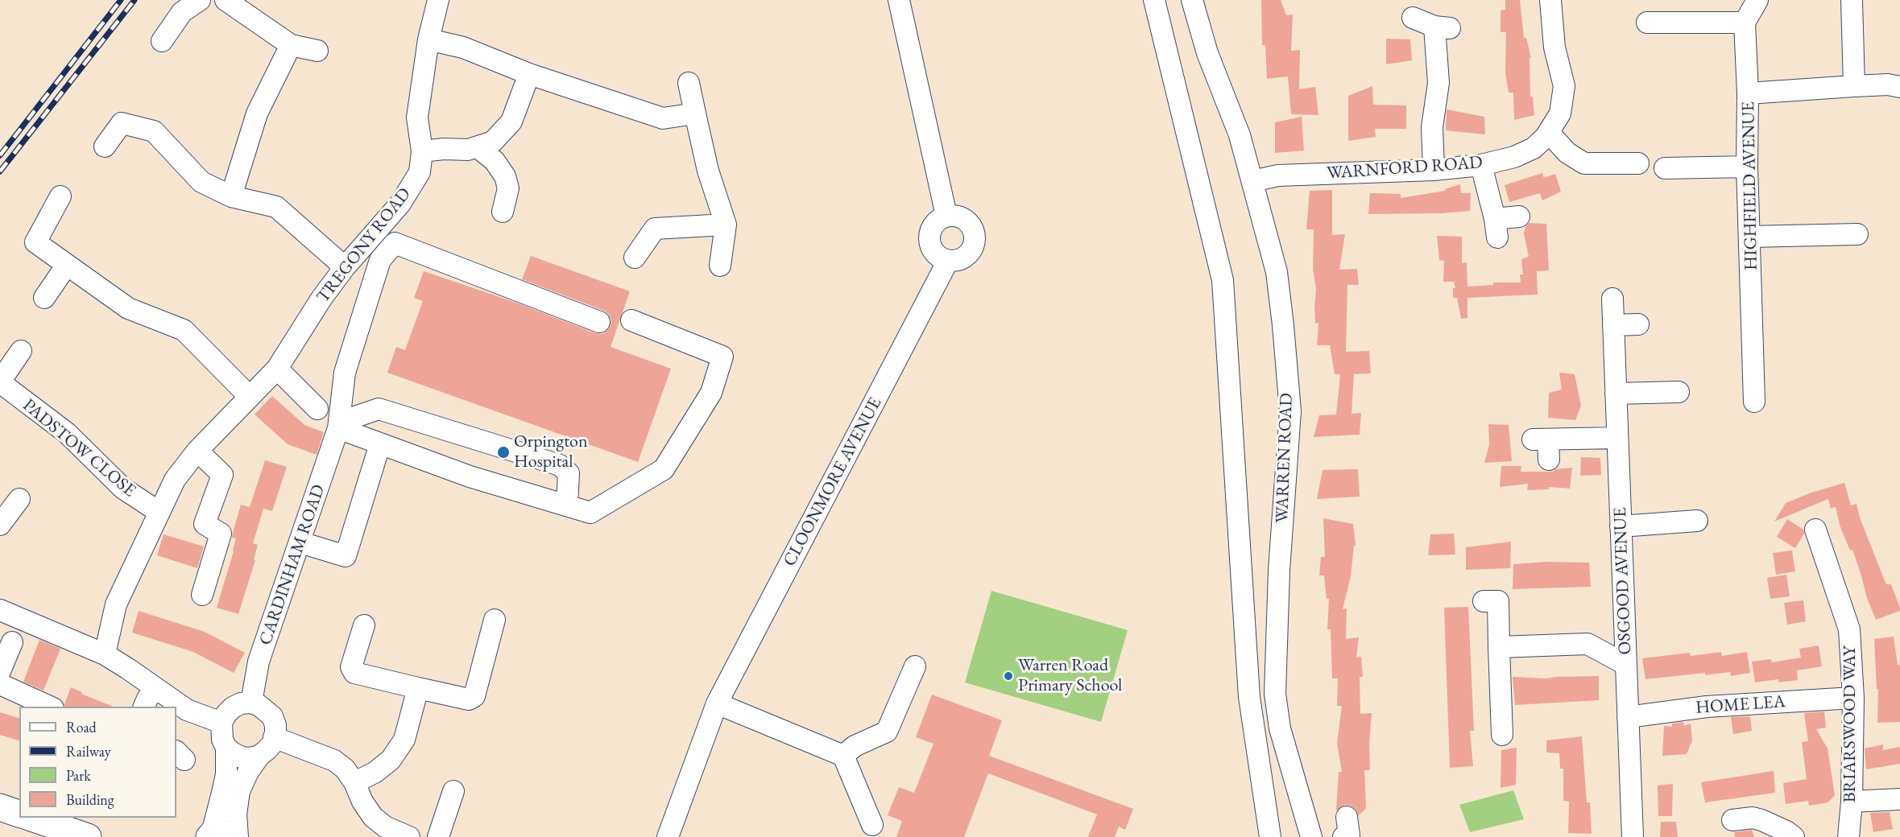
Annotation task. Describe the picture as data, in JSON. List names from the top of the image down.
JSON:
{
  "streets": {
    "street": [
      "WARNFORD ROAD",
      "HIGHFIELD AVENUE",
      "TREGONY ROAD",
      "PADSTOW CLOSE",
      "WARREN ROAD",
      "CLOONMORE AVENUE",
      "CARDINHAM ROAD",
      "OSGOOD AVENUE",
      "HOME LEA",
      "BRIARSWOOD WAY"
    ]
  },
  "crossings": [
    ["WARNFORD ROAD", "WARREN ROAD"],
    ["TREGONY ROAD", "PADSTOW CLOSE"],
    ["OSGOOD AVENUE", "HOME LEA"],
    ["HOME LEA", "BRIARSWOOD WAY"]
  ],
  "places": ["Orpington Hospital", "Warren Road Primary School"],
  "legend": [
    "Road",
    "Railway",
    "Park",
    "Building"
  ]
}
